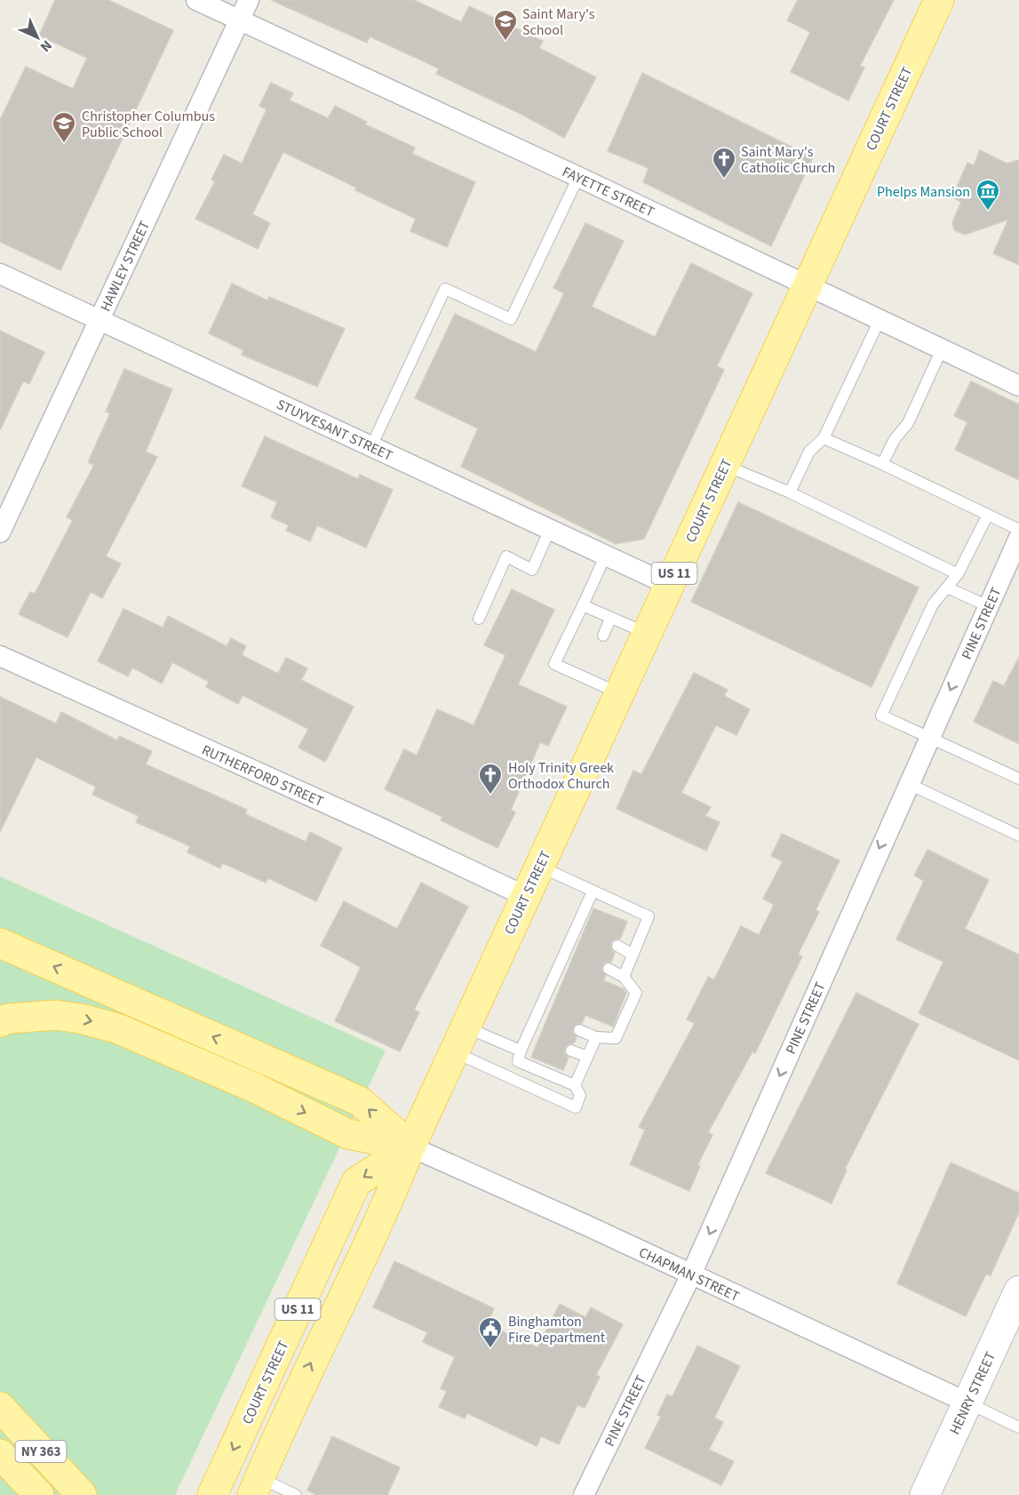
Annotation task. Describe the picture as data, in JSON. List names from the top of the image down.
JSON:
{
  "streets": {
    "main road": ["COURT STREET", "US 11", "NY 363"],
    "street": [
      "FAYETTE STREET",
      "HAWLEY STREET",
      "STUYVESANT STREET",
      "PINE STREET",
      "RUTHERFORD STREET",
      "CHAPMAN STREET",
      "HENRY STREET"
    ]
  },
  "crossings": [
    ["COURT STREET", "FAYETTE STREET"],
    ["COURT STREET", "STUYVESANT STREET"],
    ["COURT STREET", "RUTHERFORD STREET"],
    ["COURT STREET", "CHAPMAN STREET"],
    ["FAYETTE STREET", "HAWLEY STREET"],
    ["HAWLEY STREET", "STUYVESANT STREET"],
    ["PINE STREET", "CHAPMAN STREET"],
    ["CHAPMAN STREET", "HENRY STREET"]
  ],
  "one_way": ["PINE STREET"],
  "places": {
    "school or university": ["Saint Mary's School", "Christopher Columbus Public School"],
    "church": ["Saint Mary's Catholic Church", "Holy Trinity Greek Orthodox Church"],
    "museum": ["Phelps Mansion"],
    "public building": ["Binghamton Fire Department"]
  },
  "north": "bottom right"
}
